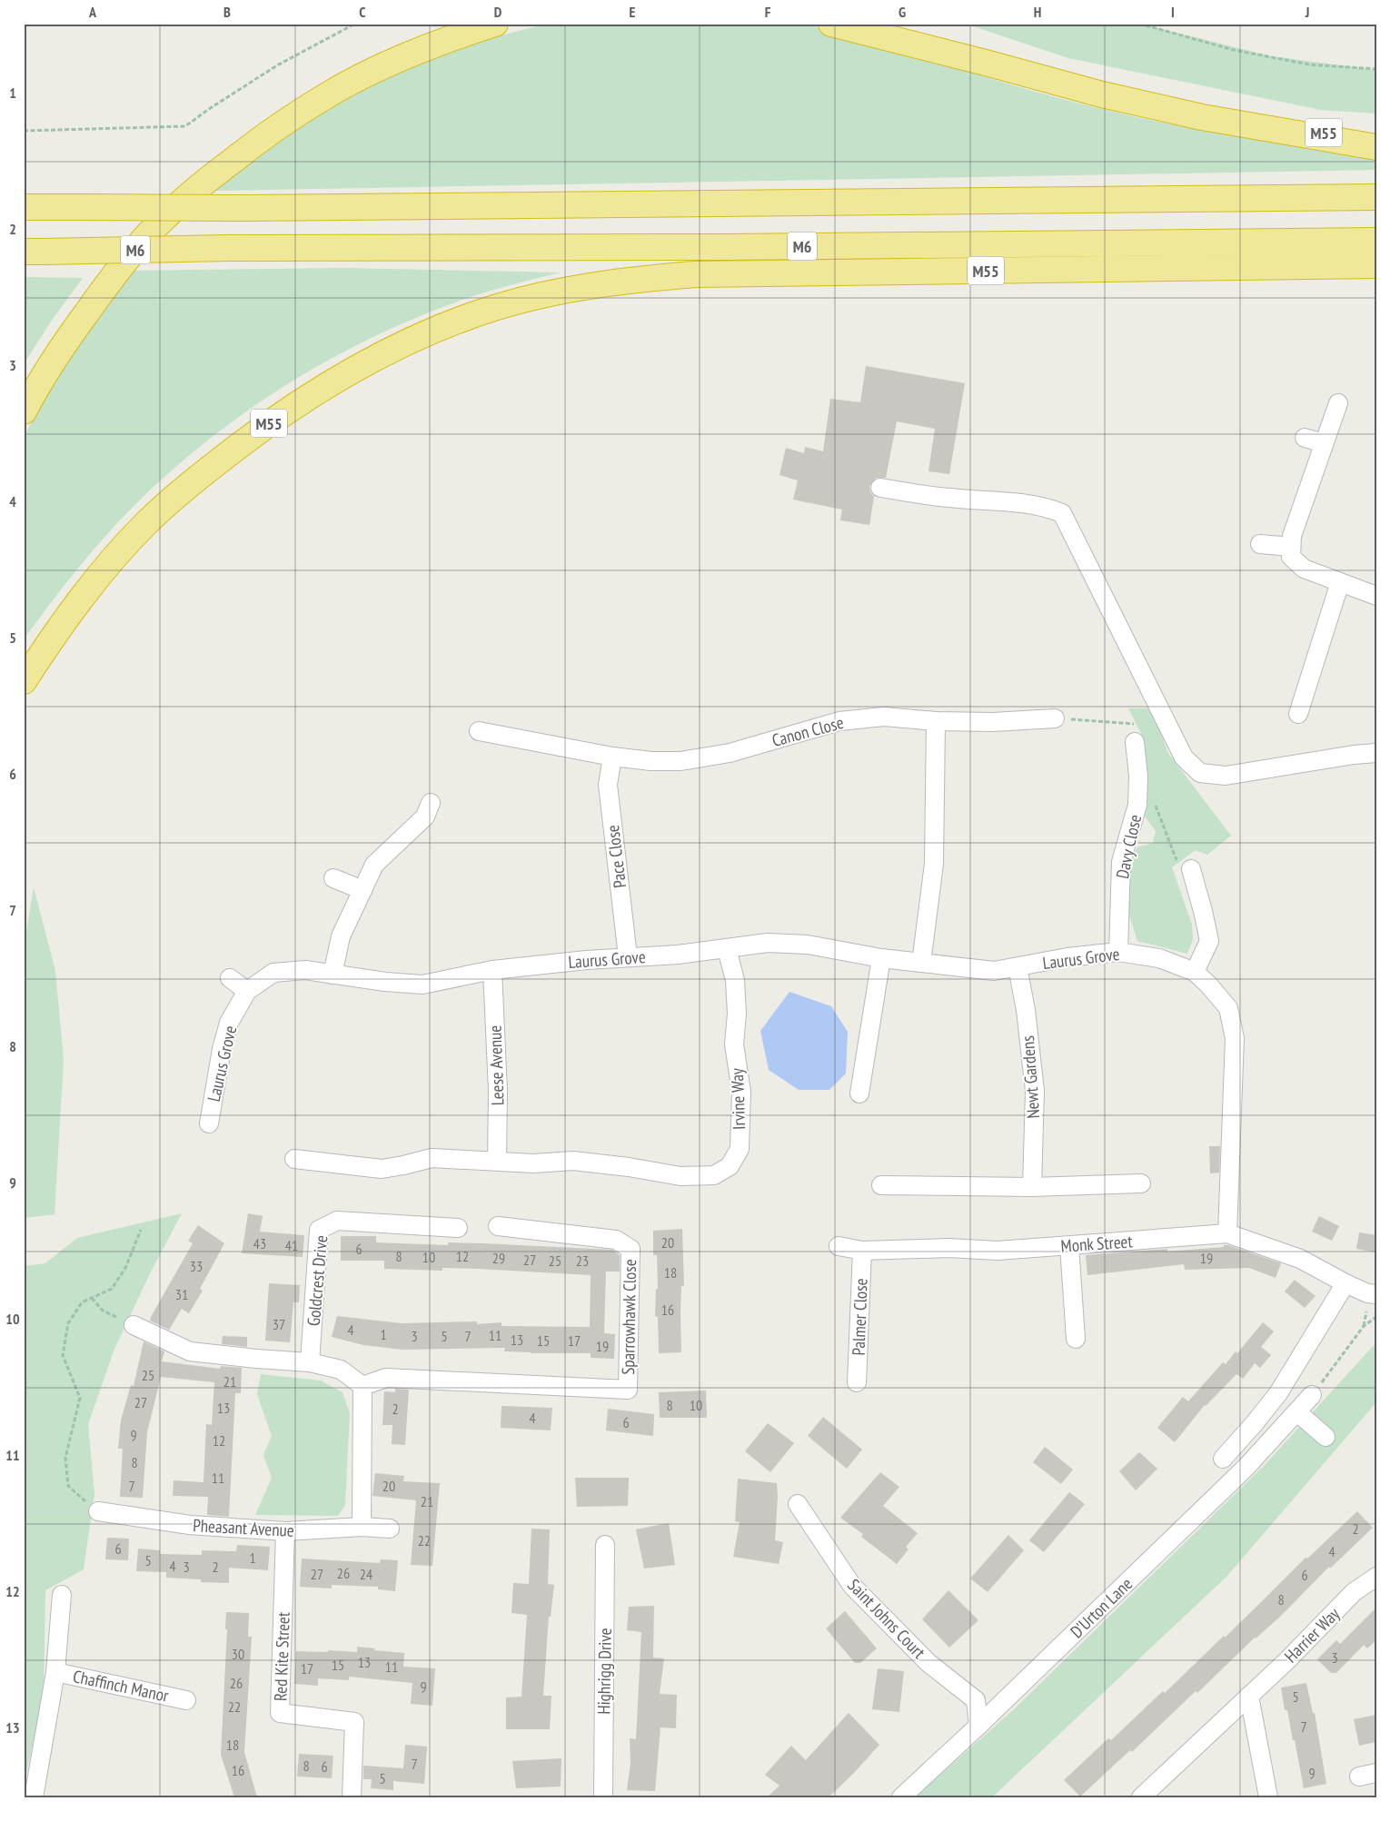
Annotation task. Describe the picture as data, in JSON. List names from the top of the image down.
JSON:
{
  "streets": {
    "highway": ["M55", "M6"],
    "street": [
      "Canon Close",
      "Davy Close",
      "Pace Close",
      "Laurus Grove",
      "Leese Avenue",
      "Newt Gardens",
      "Irvine Way",
      "Monk Street",
      "Goldcrest Drive",
      "Sparrowhawk Close",
      "Palmer Close",
      "Pheasant Avenue",
      "D'Urton Lane",
      "Saint Johns Court",
      "Harrier Way",
      "Red Kite Street",
      "Highrigg Drive",
      "Chaffinch Manor"
    ]
  },
  "crossings": [
    ["Canon Close", "Pace Close"],
    ["Davy Close", "Laurus Grove"],
    ["Pace Close", "Laurus Grove"],
    ["Laurus Grove", "Leese Avenue"],
    ["Laurus Grove", "Newt Gardens"],
    ["Laurus Grove", "Irvine Way"],
    ["Laurus Grove", "Monk Street"],
    ["Leese Avenue", "Irvine Way"],
    ["Monk Street", "Palmer Close"],
    ["Pheasant Avenue", "Red Kite Street"],
    ["D'Urton Lane", "Saint Johns Court"]
  ],
  "house_numbers": [
    "20",
    "43",
    "41",
    "6",
    "8",
    "12",
    "10",
    "29",
    "19",
    "27",
    "25",
    "23",
    "33",
    "18",
    "31",
    "16",
    "37",
    "4",
    "1",
    "11",
    "3",
    "5",
    "7",
    "13",
    "15",
    "17",
    "19",
    "25",
    "21",
    "27",
    "8",
    "10",
    "13",
    "2",
    "4",
    "6",
    "9",
    "12",
    "8",
    "11",
    "7",
    "20",
    "21",
    "2",
    "22",
    "6",
    "4",
    "1",
    "5",
    "4",
    "3",
    "2",
    "26",
    "27",
    "24",
    "6",
    "8",
    "30",
    "3",
    "13",
    "15",
    "11",
    "17",
    "26",
    "9",
    "5",
    "22",
    "7",
    "18",
    "7",
    "8",
    "6",
    "16",
    "9",
    "5"
  ],
  "grid": {
    "columns": [
      "A",
      "B",
      "C",
      "D",
      "E",
      "F",
      "G",
      "H",
      "I",
      "J"
    ],
    "rows": [
      "1",
      "2",
      "3",
      "4",
      "5",
      "6",
      "7",
      "8",
      "9",
      "10",
      "11",
      "12",
      "13"
    ]
  }
}
